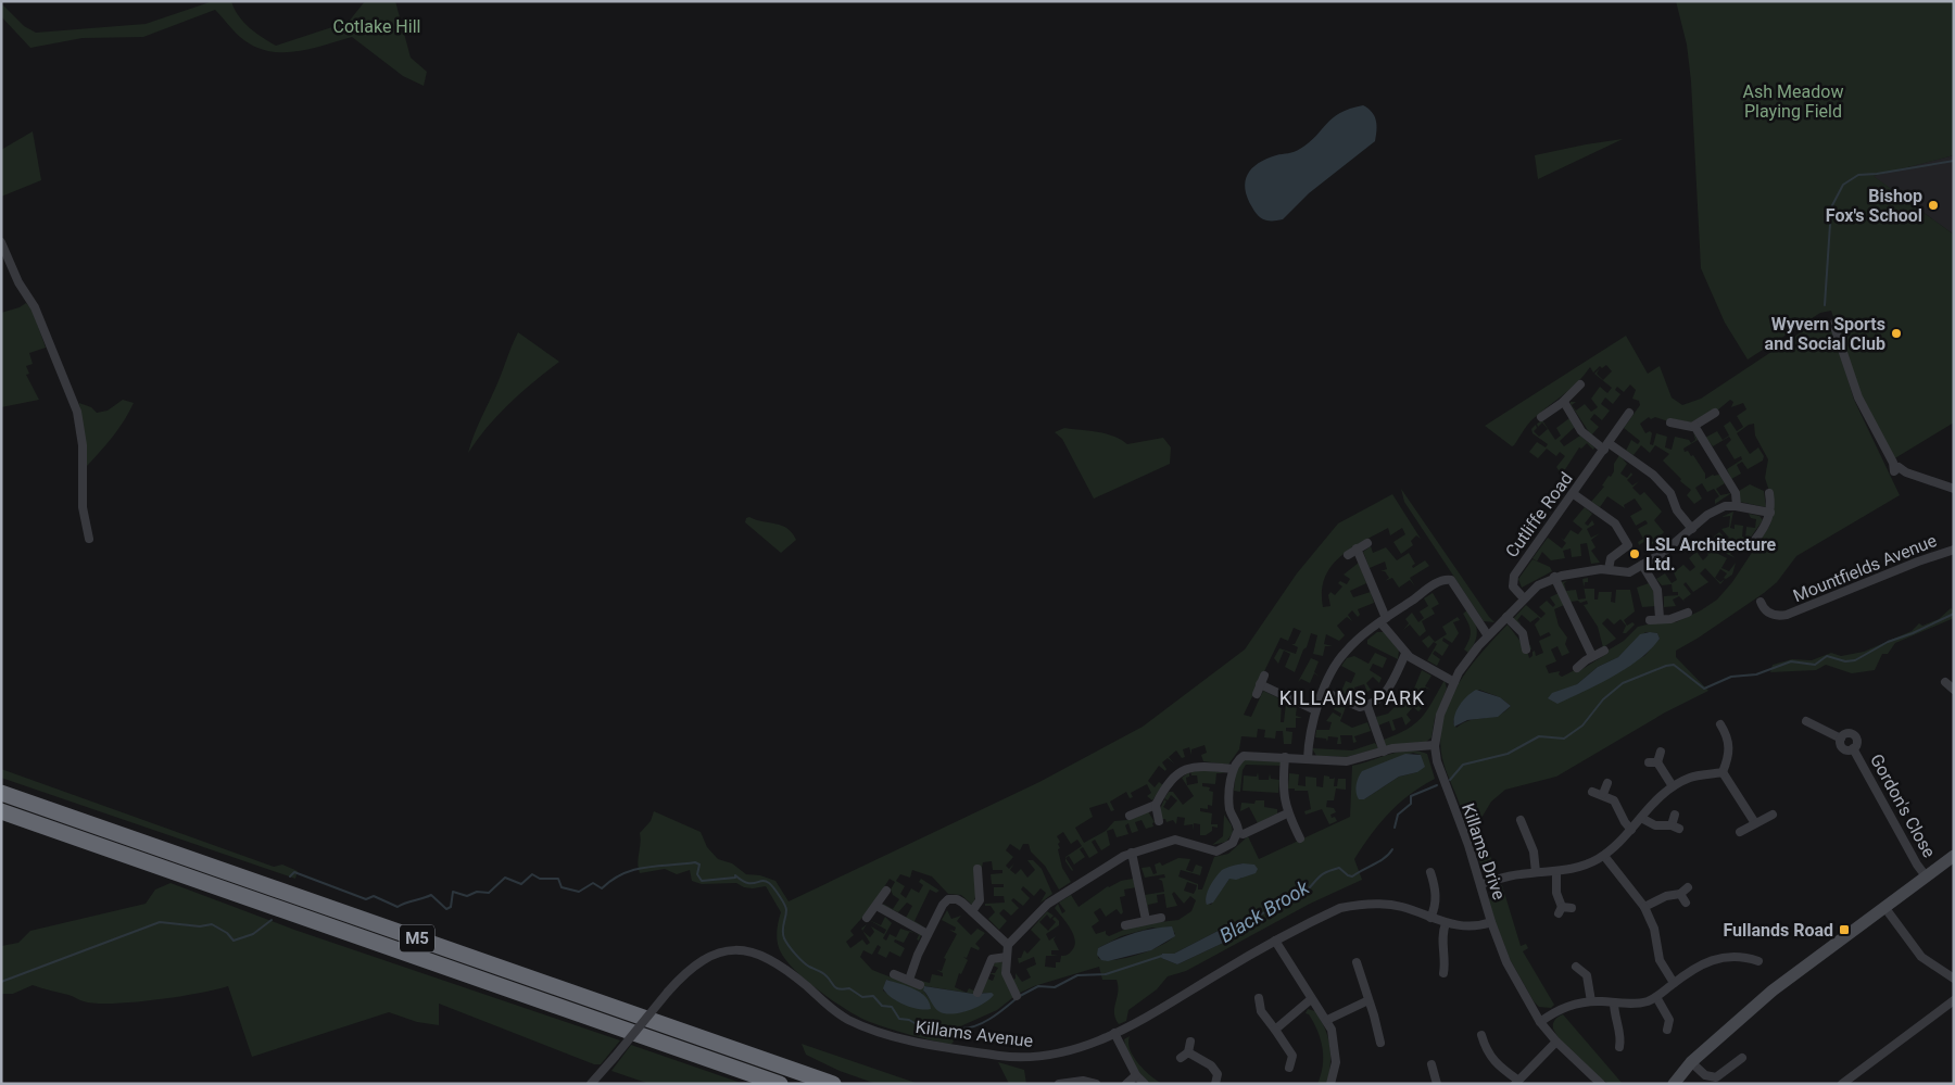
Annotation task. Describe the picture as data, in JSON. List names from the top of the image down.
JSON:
{
  "streets": {
    "highway": ["M5"],
    "street": [
      "Cutliffe Road",
      "Mountfields Avenue",
      "Gordon's Close",
      "Killams Drive",
      "Killams Avenue"
    ]
  },
  "crossings": [
    ["Cutliffe Road", "Killams Drive"],
    ["Killams Drive", "Killams Avenue"]
  ],
  "districts": ["KILLAMS PARK"],
  "water": ["Black Brook"],
  "parks": ["Cotlake Hill", "Ash Meadow Playing Field"],
  "places": {
    "other": ["Bishop Fox's School", "Wyvern Sports and Social Club", "LSL Architecture Ltd."],
    "transit": ["Fullands Road"]
  }
}
